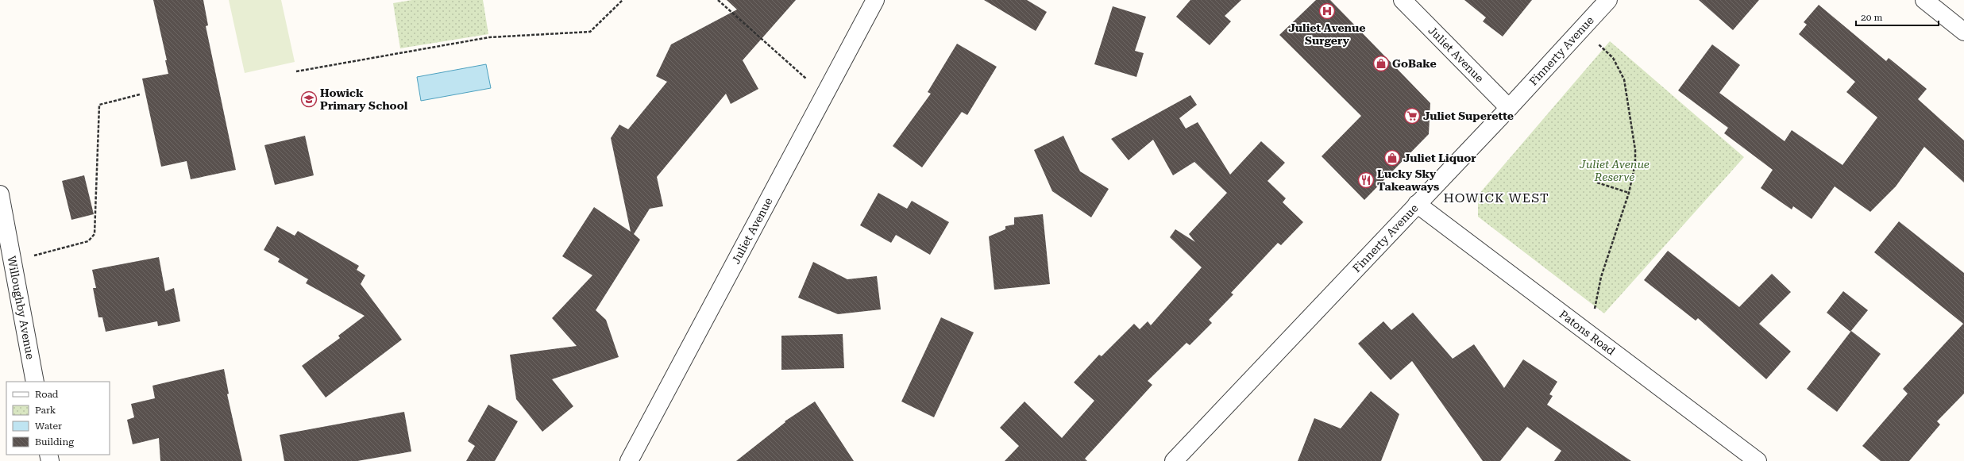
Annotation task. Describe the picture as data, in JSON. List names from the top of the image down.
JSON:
{
  "streets": {
    "street": [
      "Finnerty Avenue",
      "Juliet Avenue",
      "Willoughby Avenue",
      "Patons Road"
    ]
  },
  "crossings": [
    ["Finnerty Avenue", "Juliet Avenue"],
    ["Finnerty Avenue", "Patons Road"]
  ],
  "districts": ["HOWICK WEST"],
  "parks": ["Juliet Avenue Reserve"],
  "places": {
    "hospital": ["Juliet Avenue Surgery"],
    "shop": ["GoBake", "Juliet Liquor"],
    "school or university": ["Howick Primary School"],
    "supermarket": ["Juliet Superette"],
    "restaurant": ["Lucky Sky Takeaways"]
  },
  "legend": [
    "Road",
    "Park",
    "Water",
    "Building"
  ],
  "scale_bar": "20 m"
}
